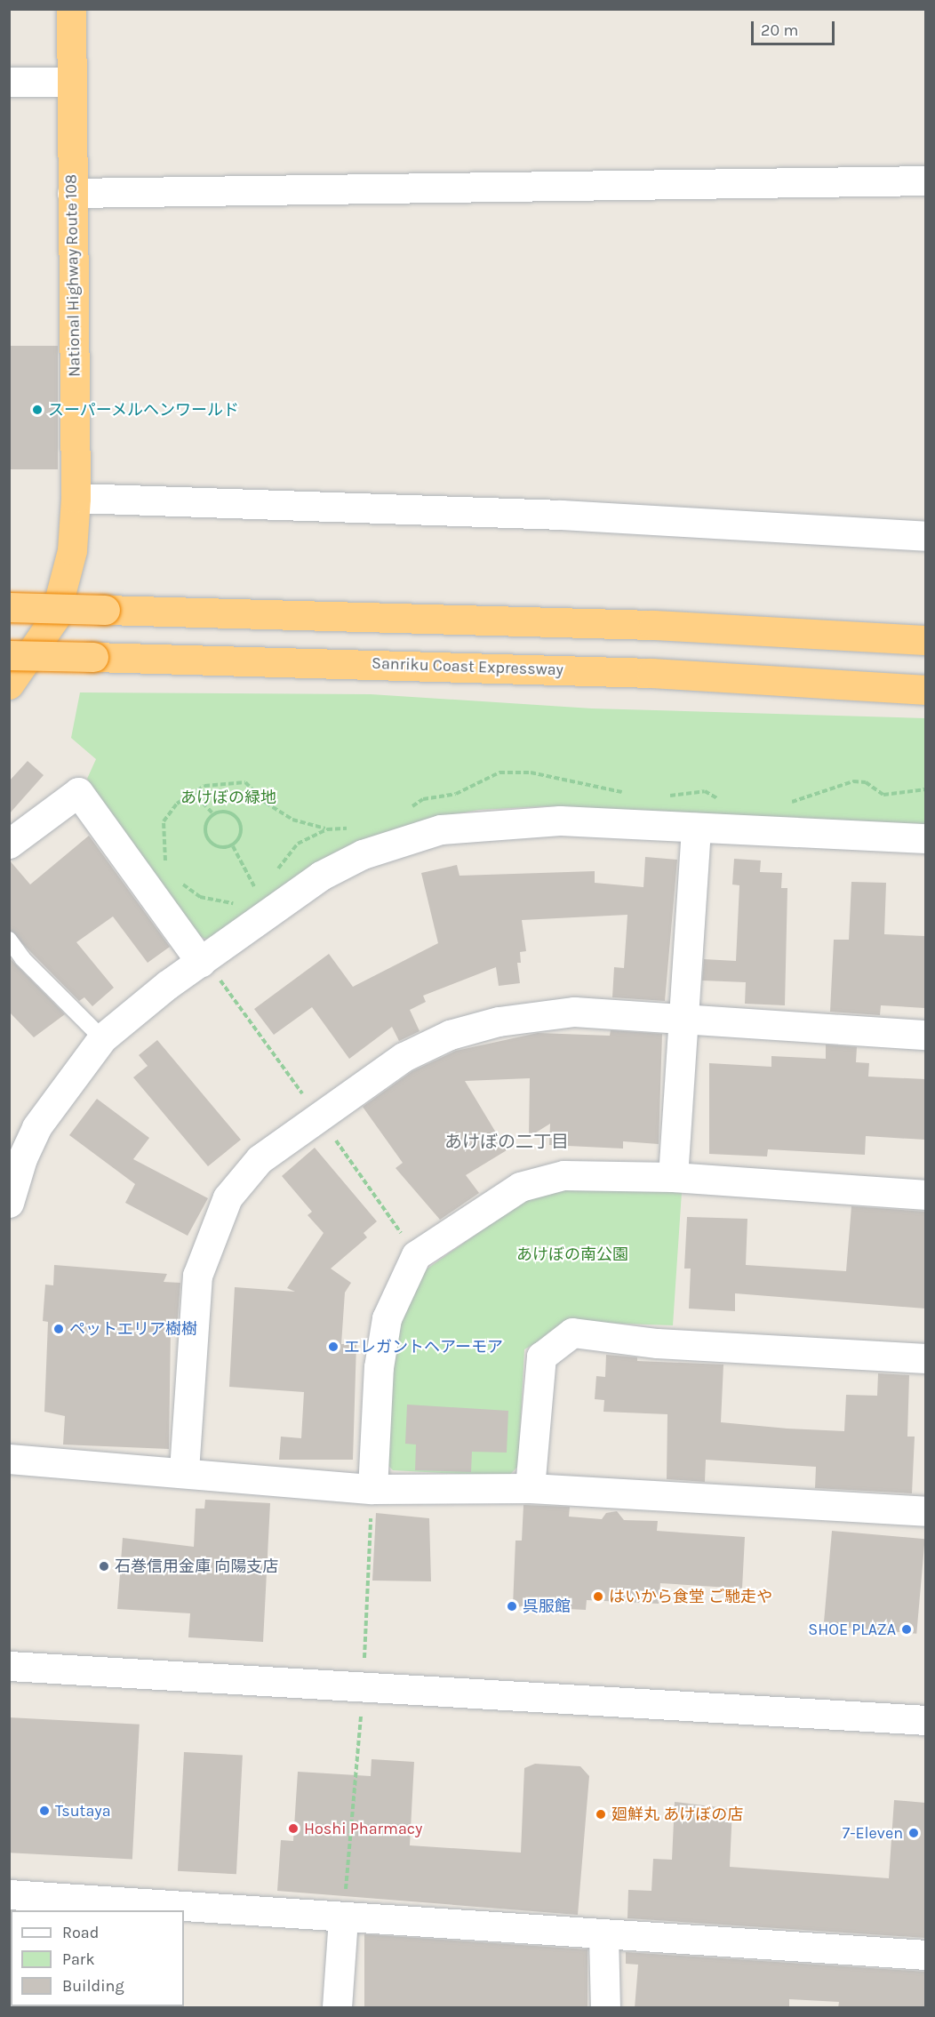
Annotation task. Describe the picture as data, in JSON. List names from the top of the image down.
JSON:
{
  "streets": {
    "highway": ["National Highway Route 108", "Sanriku Coast Expressway"]
  },
  "districts": ["あけぼの二丁目"],
  "parks": ["あけぼの緑地", "あけぼの南公園"],
  "places": [
    "スーパーメルヘンワールド",
    "ペットエリア樹樹",
    "エレガントヘアーモア",
    "石巻信用金庫 向陽支店",
    "はいから食堂 ご馳走や",
    "呉服館",
    "SHOE PLAZA",
    "Tsutaya",
    "廻鮮丸 あけぼの店",
    "Hoshi Pharmacy",
    "7-Eleven"
  ],
  "legend": ["Road", "Park", "Building"],
  "scale_bar": "20 m"
}
